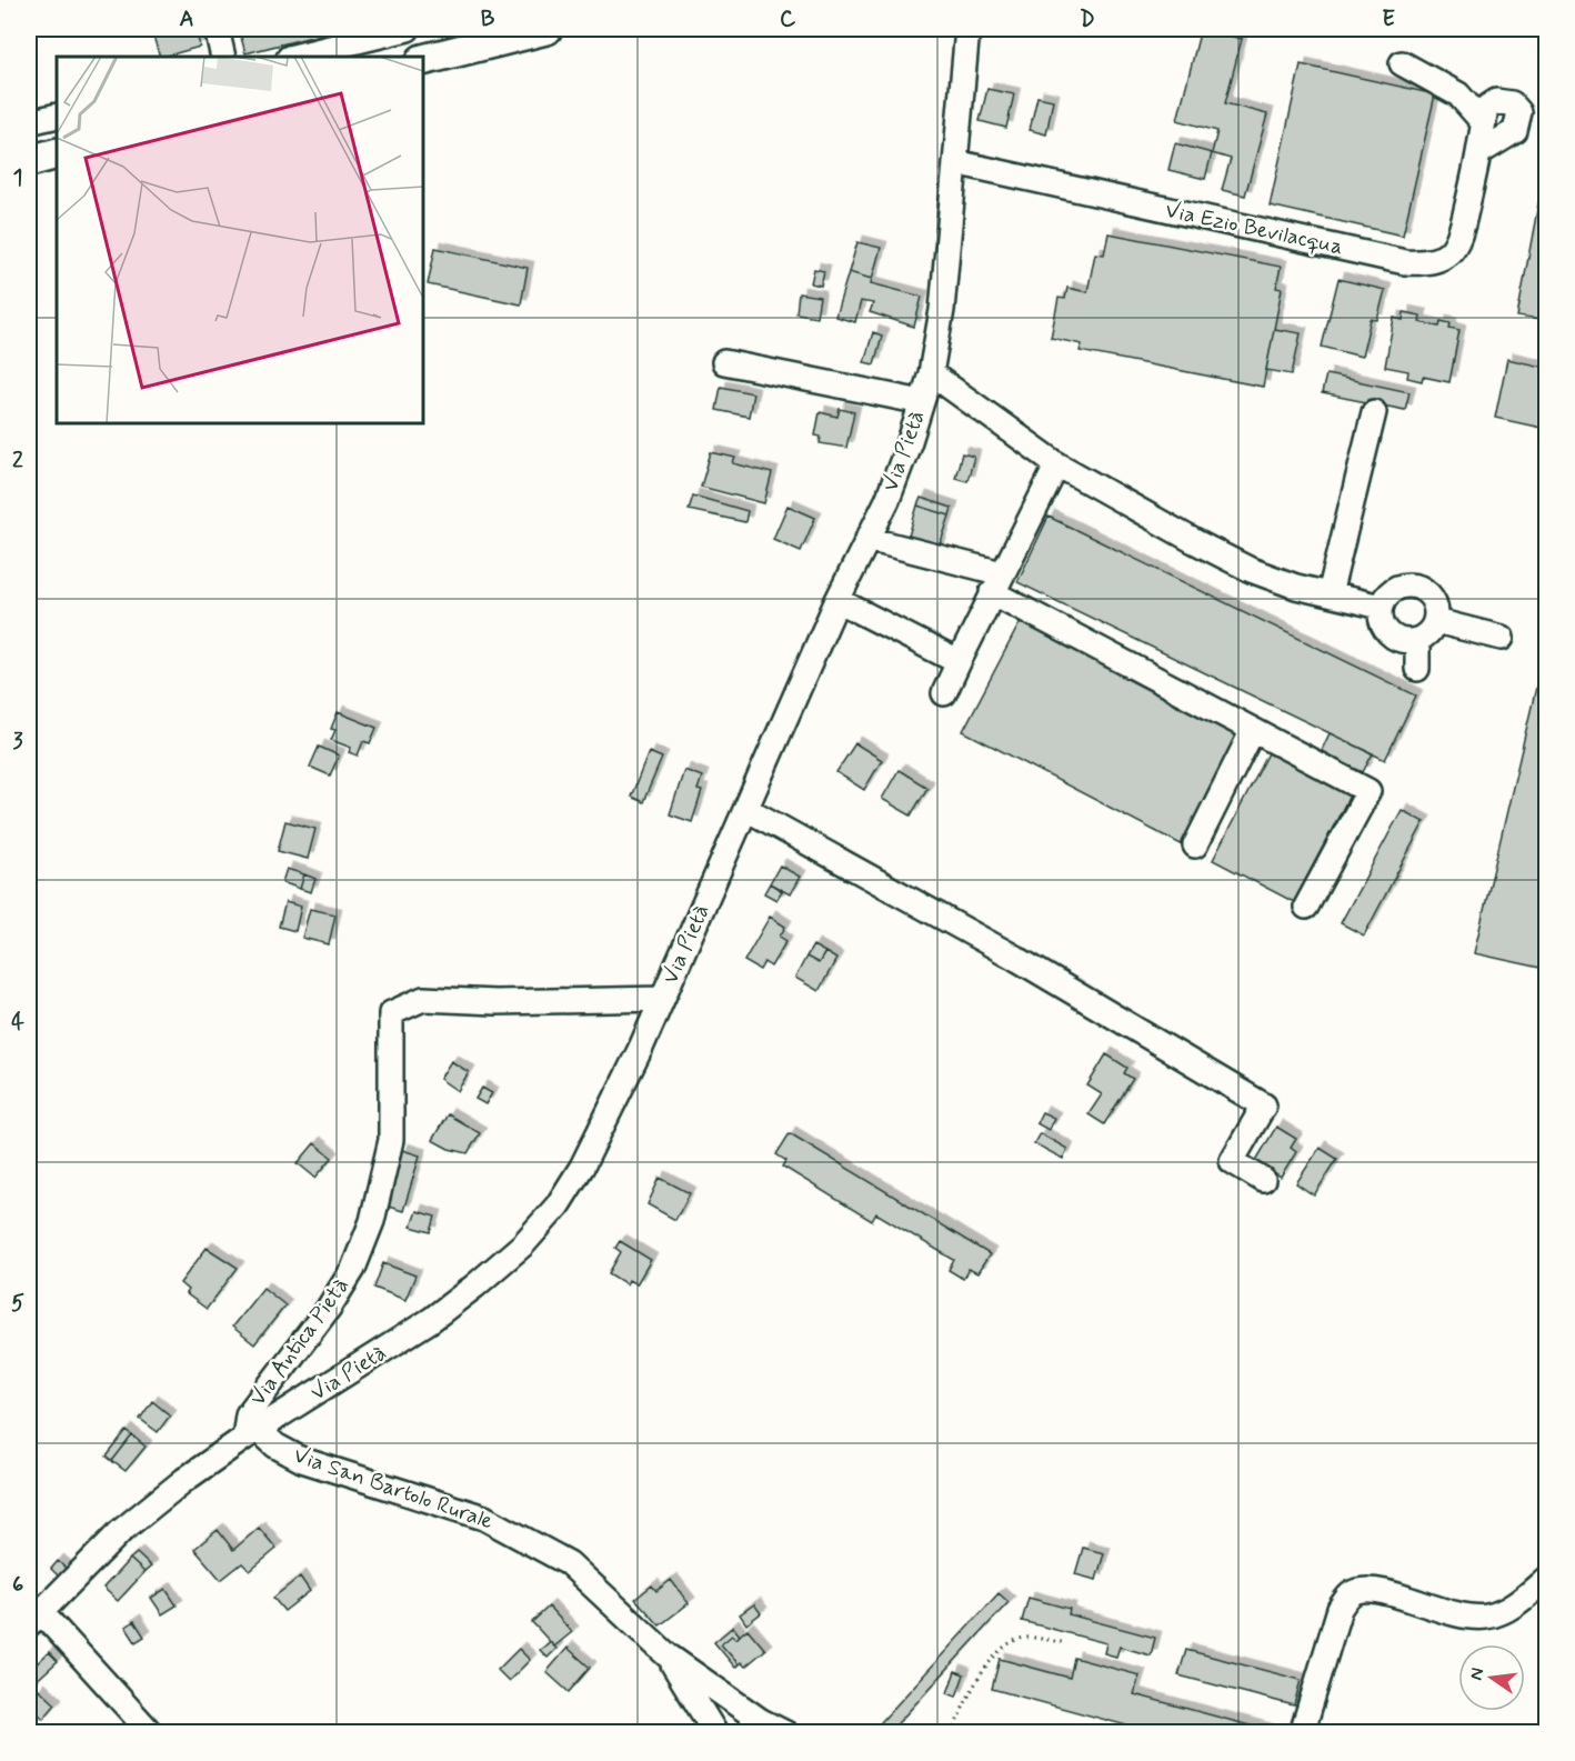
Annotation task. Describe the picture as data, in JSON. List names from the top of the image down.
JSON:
{
  "streets": {
    "street": [
      "Via Ezio Bevilacqua",
      "Via Pietà",
      "Via Antica Pietà",
      "Via San Bartolo Rurale"
    ]
  },
  "crossings": [
    ["Via Ezio Bevilacqua", "Via Pietà"],
    ["Via Pietà", "Via Antica Pietà"],
    ["Via Pietà", "Via San Bartolo Rurale"],
    ["Via Antica Pietà", "Via San Bartolo Rurale"]
  ],
  "north": "left",
  "grid": {
    "columns": [
      "A",
      "B",
      "C",
      "D",
      "E"
    ],
    "rows": [
      "1",
      "2",
      "3",
      "4",
      "5",
      "6"
    ]
  }
}
